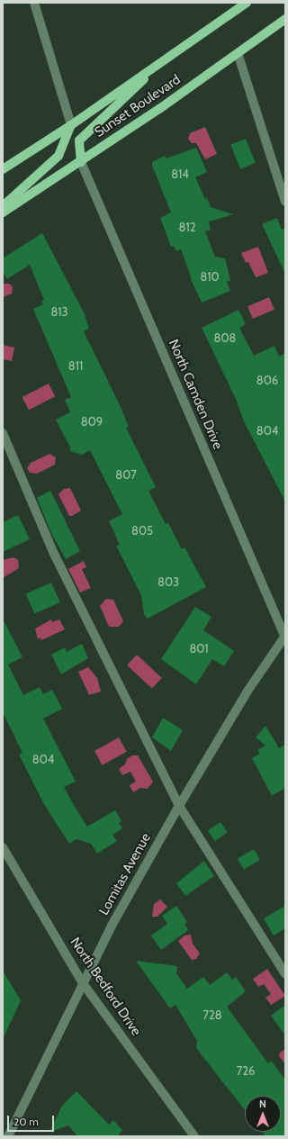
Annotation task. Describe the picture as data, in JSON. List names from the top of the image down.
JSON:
{
  "streets": {
    "main road": ["Sunset Boulevard"],
    "street": ["North Camden Drive", "Lomitas Avenue", "North Bedford Drive"]
  },
  "crossings": [
    ["Sunset Boulevard", "North Camden Drive"],
    ["North Camden Drive", "Lomitas Avenue"],
    ["Lomitas Avenue", "North Bedford Drive"]
  ],
  "house_numbers": [
    "814",
    "812",
    "810",
    "813",
    "808",
    "811",
    "806",
    "809",
    "804",
    "807",
    "805",
    "803",
    "801",
    "804",
    "728",
    "726"
  ],
  "scale_bar": "20 m",
  "north": "top"
}
